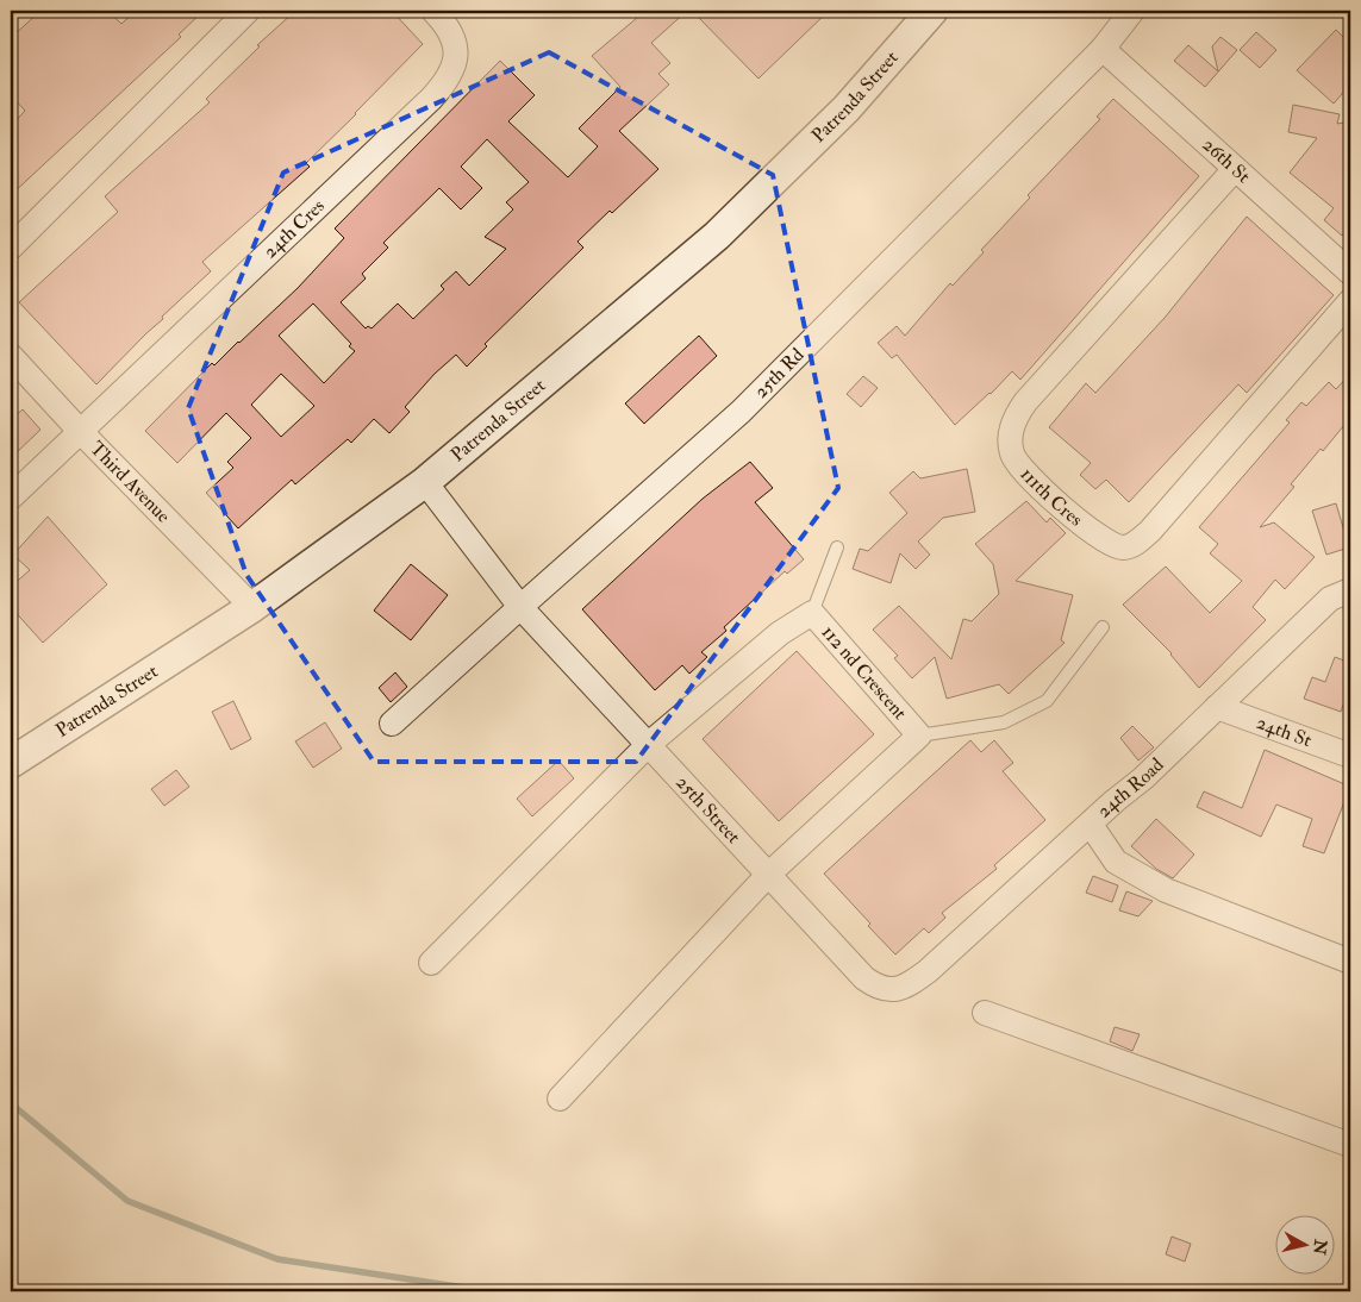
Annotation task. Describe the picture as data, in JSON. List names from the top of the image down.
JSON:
{
  "streets": {
    "street": [
      "Patrenda Street",
      "26th St",
      "24th Cres",
      "25th Rd",
      "Third Avenue",
      "111th Cres",
      "112 nd Crescent",
      "24th St",
      "24th Road",
      "25th Street"
    ]
  },
  "crossings": [
    ["Patrenda Street", "Third Avenue"],
    ["26th St", "25th Rd"],
    ["26th St", "111th Cres"],
    ["24th Cres", "Third Avenue"],
    ["25th Rd", "25th Street"],
    ["112 nd Crescent", "25th Street"],
    ["24th St", "24th Road"],
    ["24th Road", "25th Street"]
  ],
  "north": "right"
}
